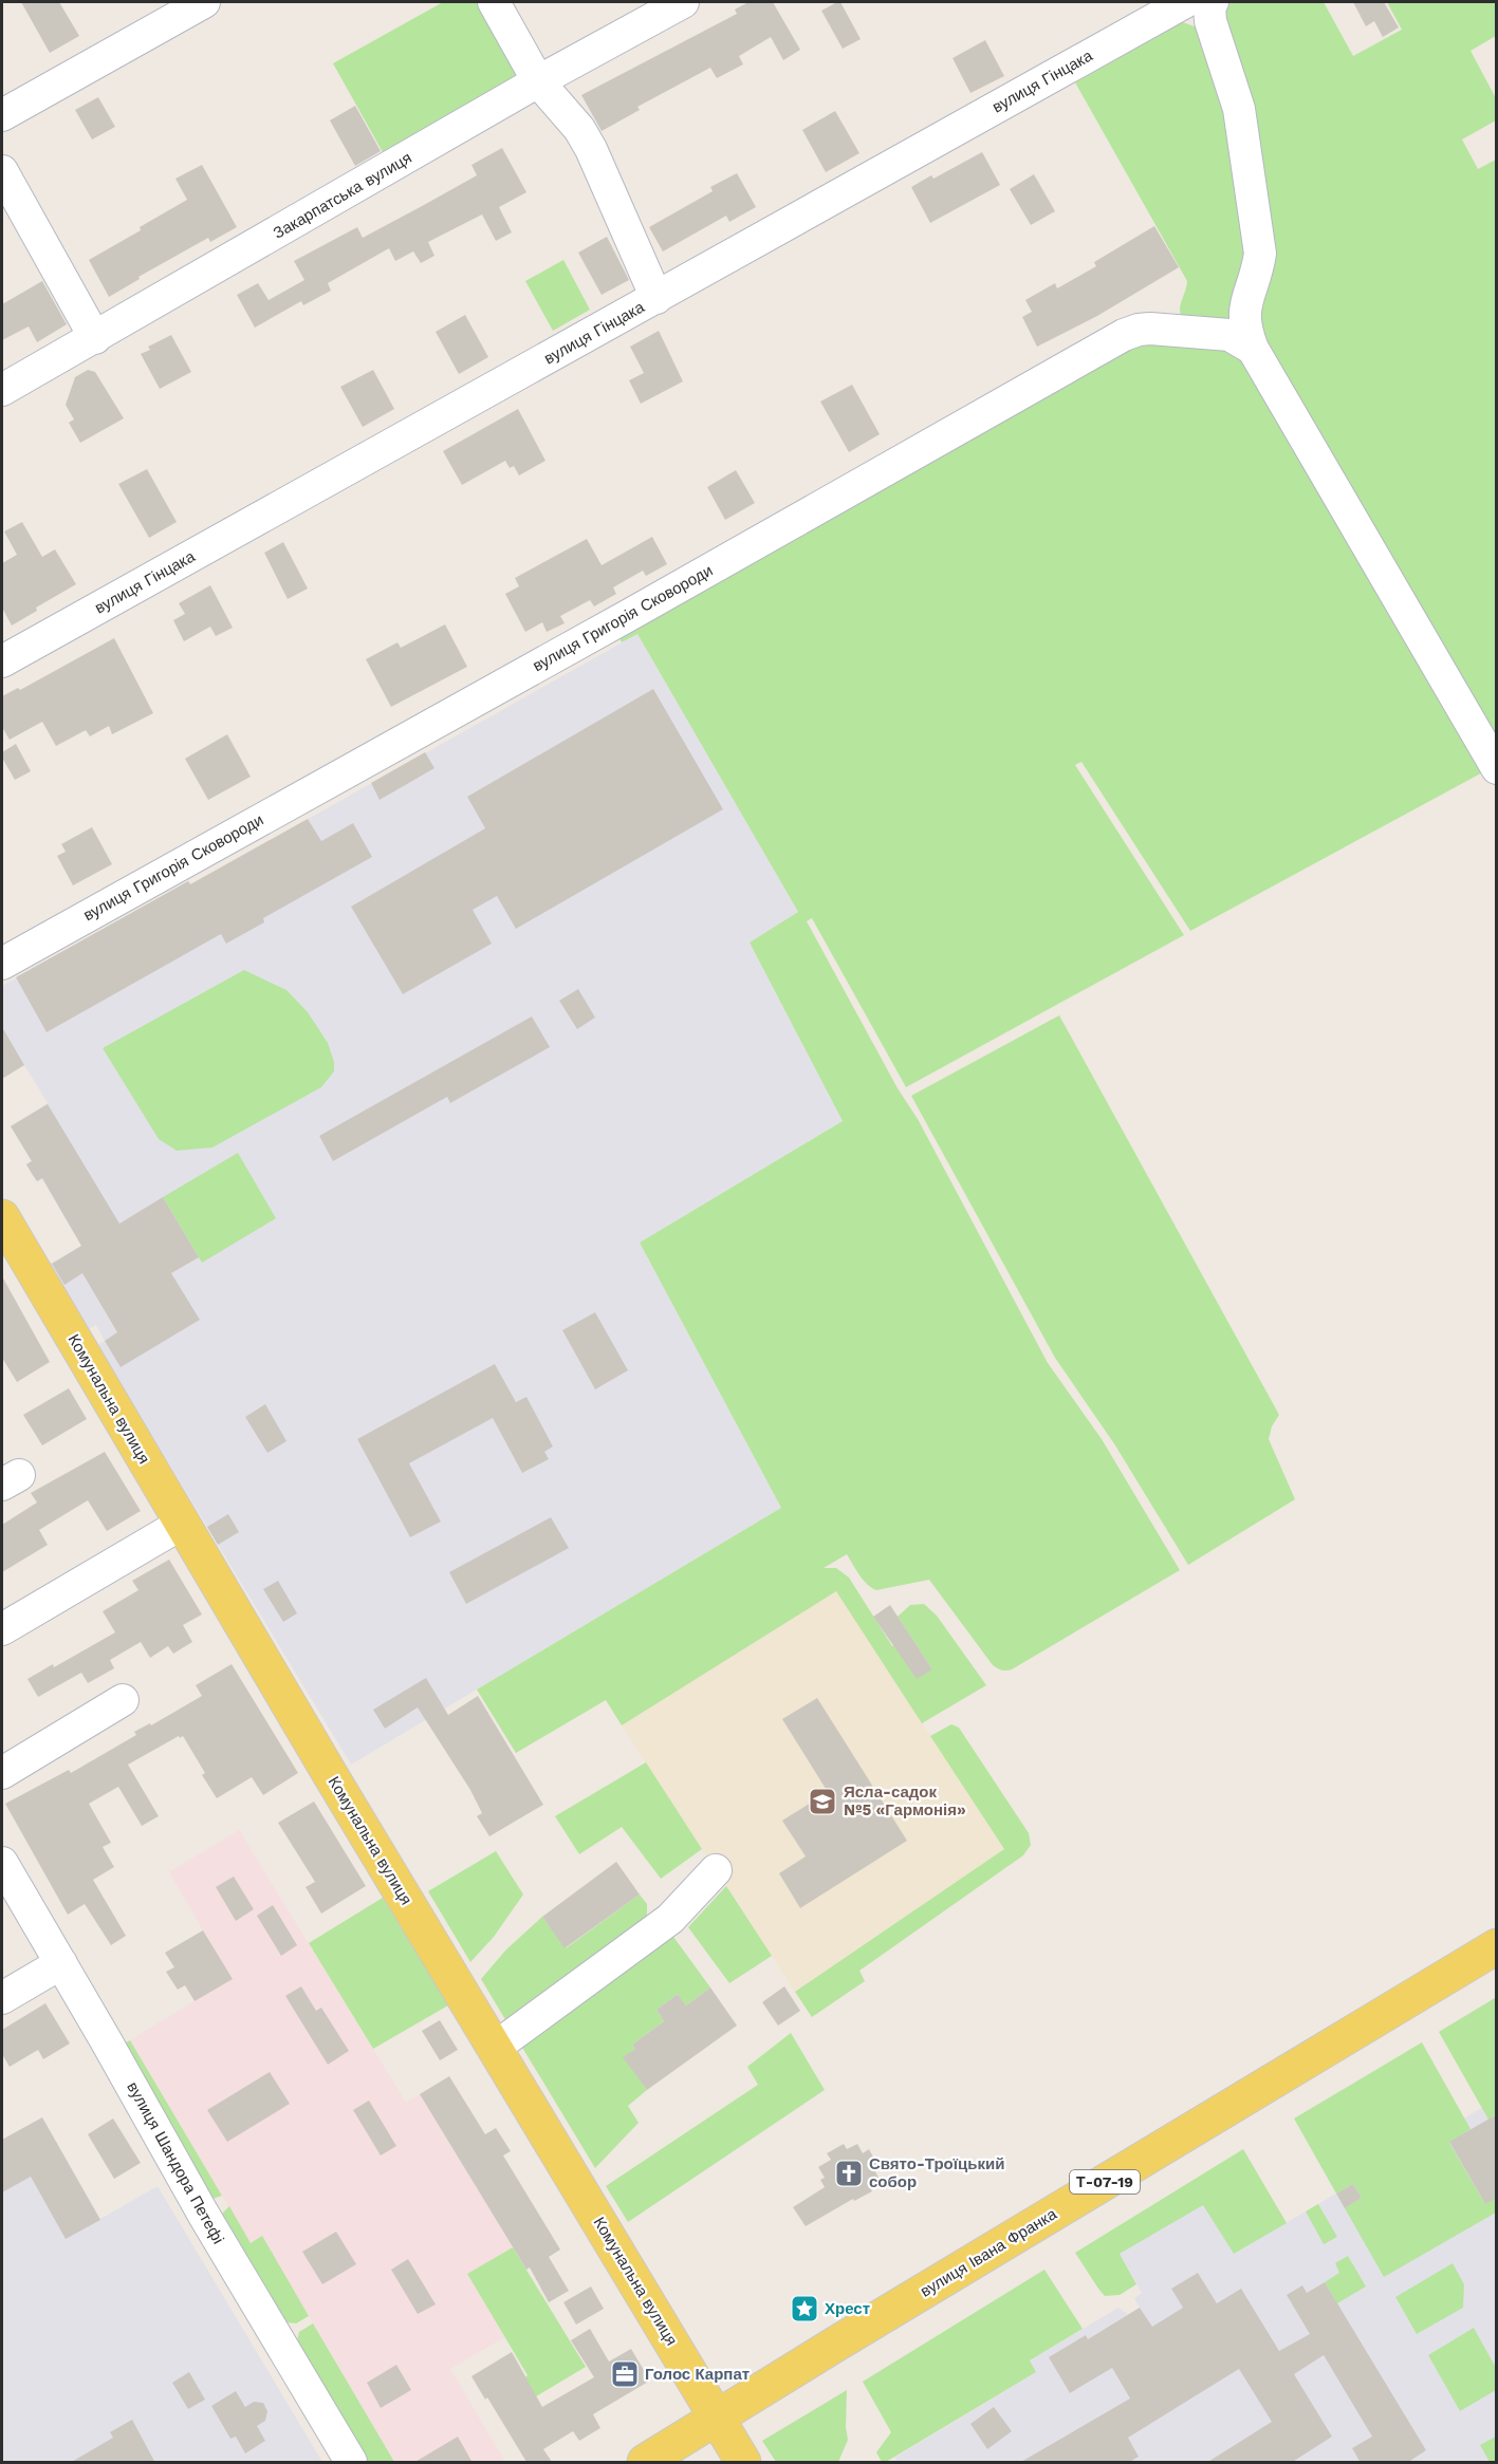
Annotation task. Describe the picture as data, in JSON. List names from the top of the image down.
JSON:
{
  "streets": {
    "main road": ["Комунальна вулиця", "Т-07-19", "вулиця Івана Франка"],
    "street": [
      "вулиця Гінцака",
      "Закарпатська вулиця",
      "вулиця Григорія Сковороди",
      "вулиця Шандора Петефі"
    ]
  },
  "crossings": [
    ["Комунальна вулиця", "вулиця Івана Франка"]
  ],
  "places": {
    "school or university": ["Ясла-садок №5 «Гармонія»"],
    "church": ["Свято-Троїцький собор"],
    "place": ["Хрест"],
    "office": ["Голос Карпат"]
  }
}
